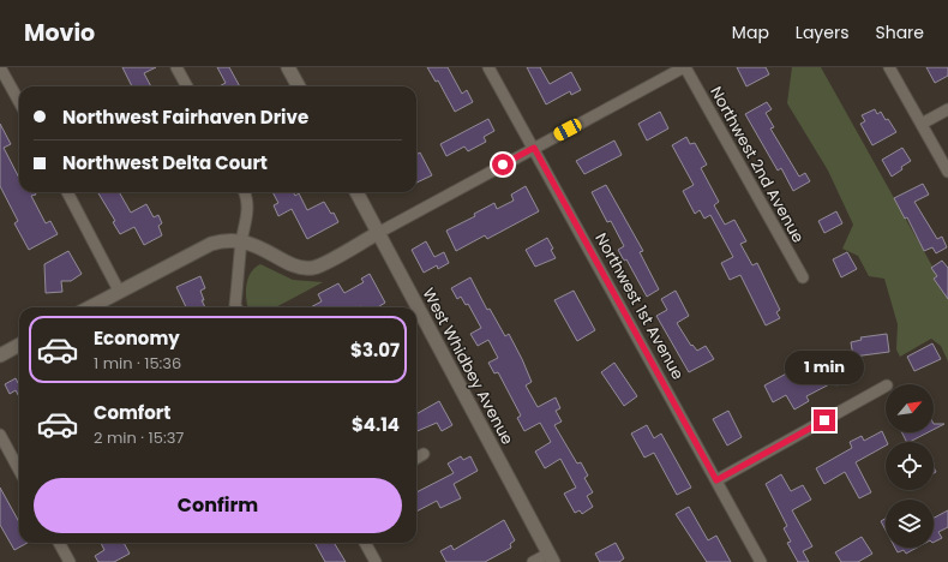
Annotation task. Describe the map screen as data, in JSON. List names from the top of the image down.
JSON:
{
  "streets": {
    "street": ["Northwest 2nd Avenue", "Northwest 1st Avenue", "West Whidbey Avenue"]
  },
  "north": "top right",
  "page": {
    "header": "Movio",
    "nav": ["Map", "Layers", "Share"],
    "banner": ["Northwest Fairhaven Drive", "Northwest Delta Court"],
    "list": [
      {
        "name": "Economy",
        "note": "1 min · 15:36",
        "value": "$3.07"
      },
      {
        "name": "Comfort",
        "note": "2 min · 15:37",
        "value": "$4.14"
      }
    ],
    "bubble": "1 min",
    "buttons": "Confirm"
  }
}
